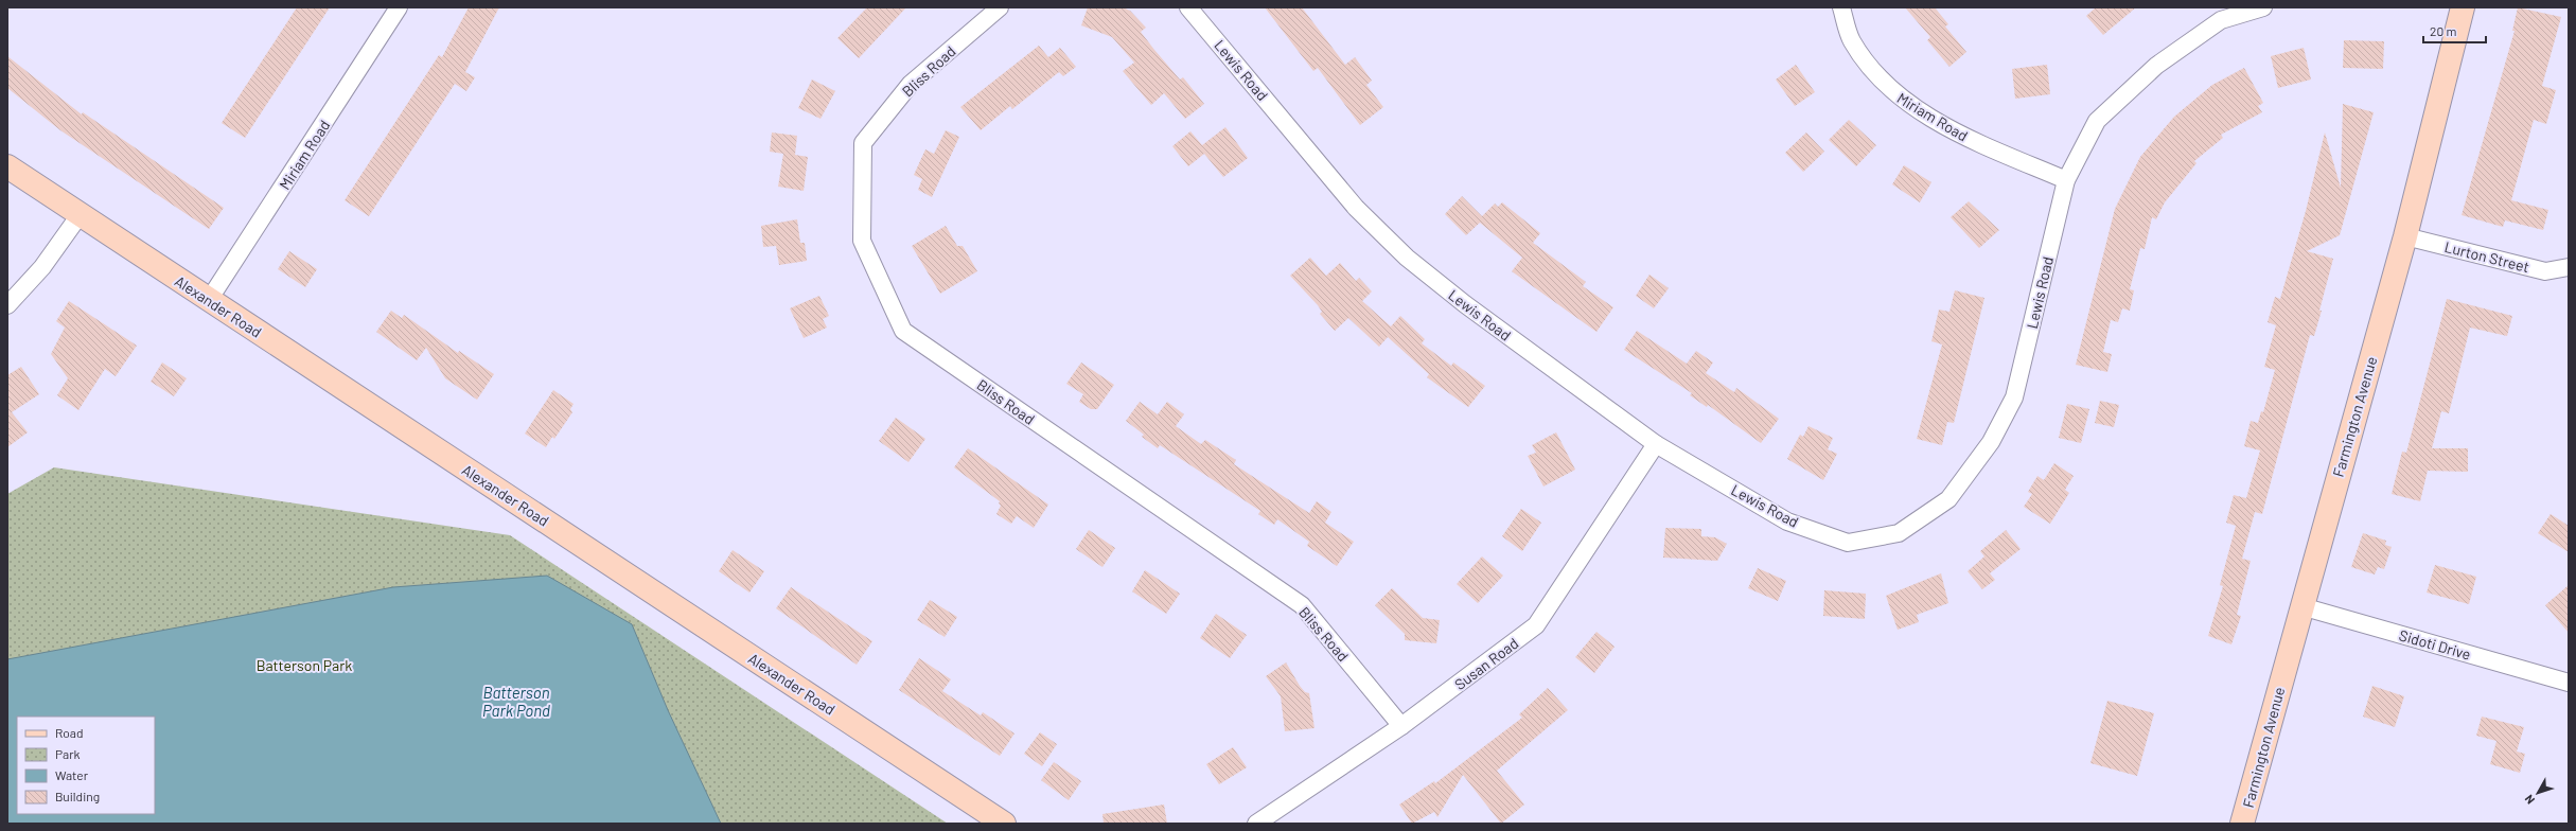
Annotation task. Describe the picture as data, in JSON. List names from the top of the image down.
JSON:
{
  "streets": {
    "street": [
      "Lewis Road",
      "Bliss Road",
      "Miriam Road",
      "Lurton Street",
      "Alexander Road",
      "Farmington Avenue",
      "Sidoti Drive",
      "Susan Road"
    ]
  },
  "crossings": [
    ["Lewis Road", "Miriam Road"],
    ["Lewis Road", "Susan Road"],
    ["Bliss Road", "Susan Road"],
    ["Miriam Road", "Alexander Road"],
    ["Lurton Street", "Farmington Avenue"],
    ["Farmington Avenue", "Sidoti Drive"]
  ],
  "water": ["Batterson Park Pond"],
  "parks": ["Batterson Park"],
  "legend": [
    "Road",
    "Park",
    "Water",
    "Building"
  ],
  "scale_bar": "20 m",
  "north": "bottom left"
}
